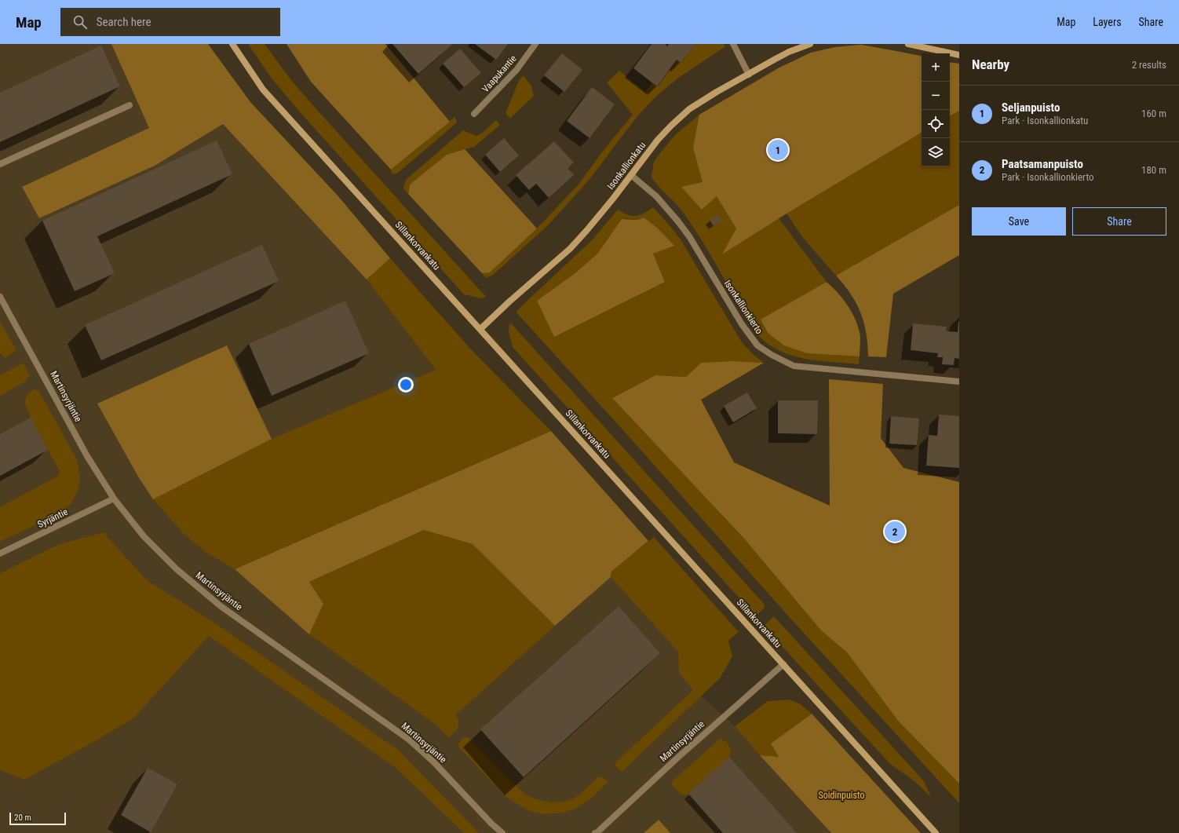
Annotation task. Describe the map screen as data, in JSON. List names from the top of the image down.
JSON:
{
  "streets": {
    "main road": ["Isonkallionkatu", "Sillankorvankatu"],
    "street": [
      "Vaapukantie",
      "Isonkallionkierto",
      "Martinsyrjäntie",
      "Syrjäntie"
    ]
  },
  "crossings": [
    ["Isonkallionkatu", "Sillankorvankatu"],
    ["Isonkallionkatu", "Isonkallionkierto"],
    ["Sillankorvankatu", "Martinsyrjäntie"],
    ["Martinsyrjäntie", "Syrjäntie"]
  ],
  "parks": ["Soidinpuisto"],
  "scale_bar": "20 m",
  "page": {
    "header": "Map",
    "search": "Search here",
    "nav": ["Map", "Layers", "Share"],
    "heading": ["Nearby", "2 results"],
    "map_buttons": ["+", "−"],
    "list": [
      {
        "mark": "1",
        "name": "Seljanpuisto",
        "note": "Park · Isonkallionkatu",
        "value": "160 m"
      },
      {
        "mark": "2",
        "name": "Paatsamanpuisto",
        "note": "Park · Isonkallionkierto",
        "value": "180 m"
      }
    ],
    "pins": ["1", "2"],
    "buttons": ["Save", "Share"],
    "scale": "20 m"
  }
}
